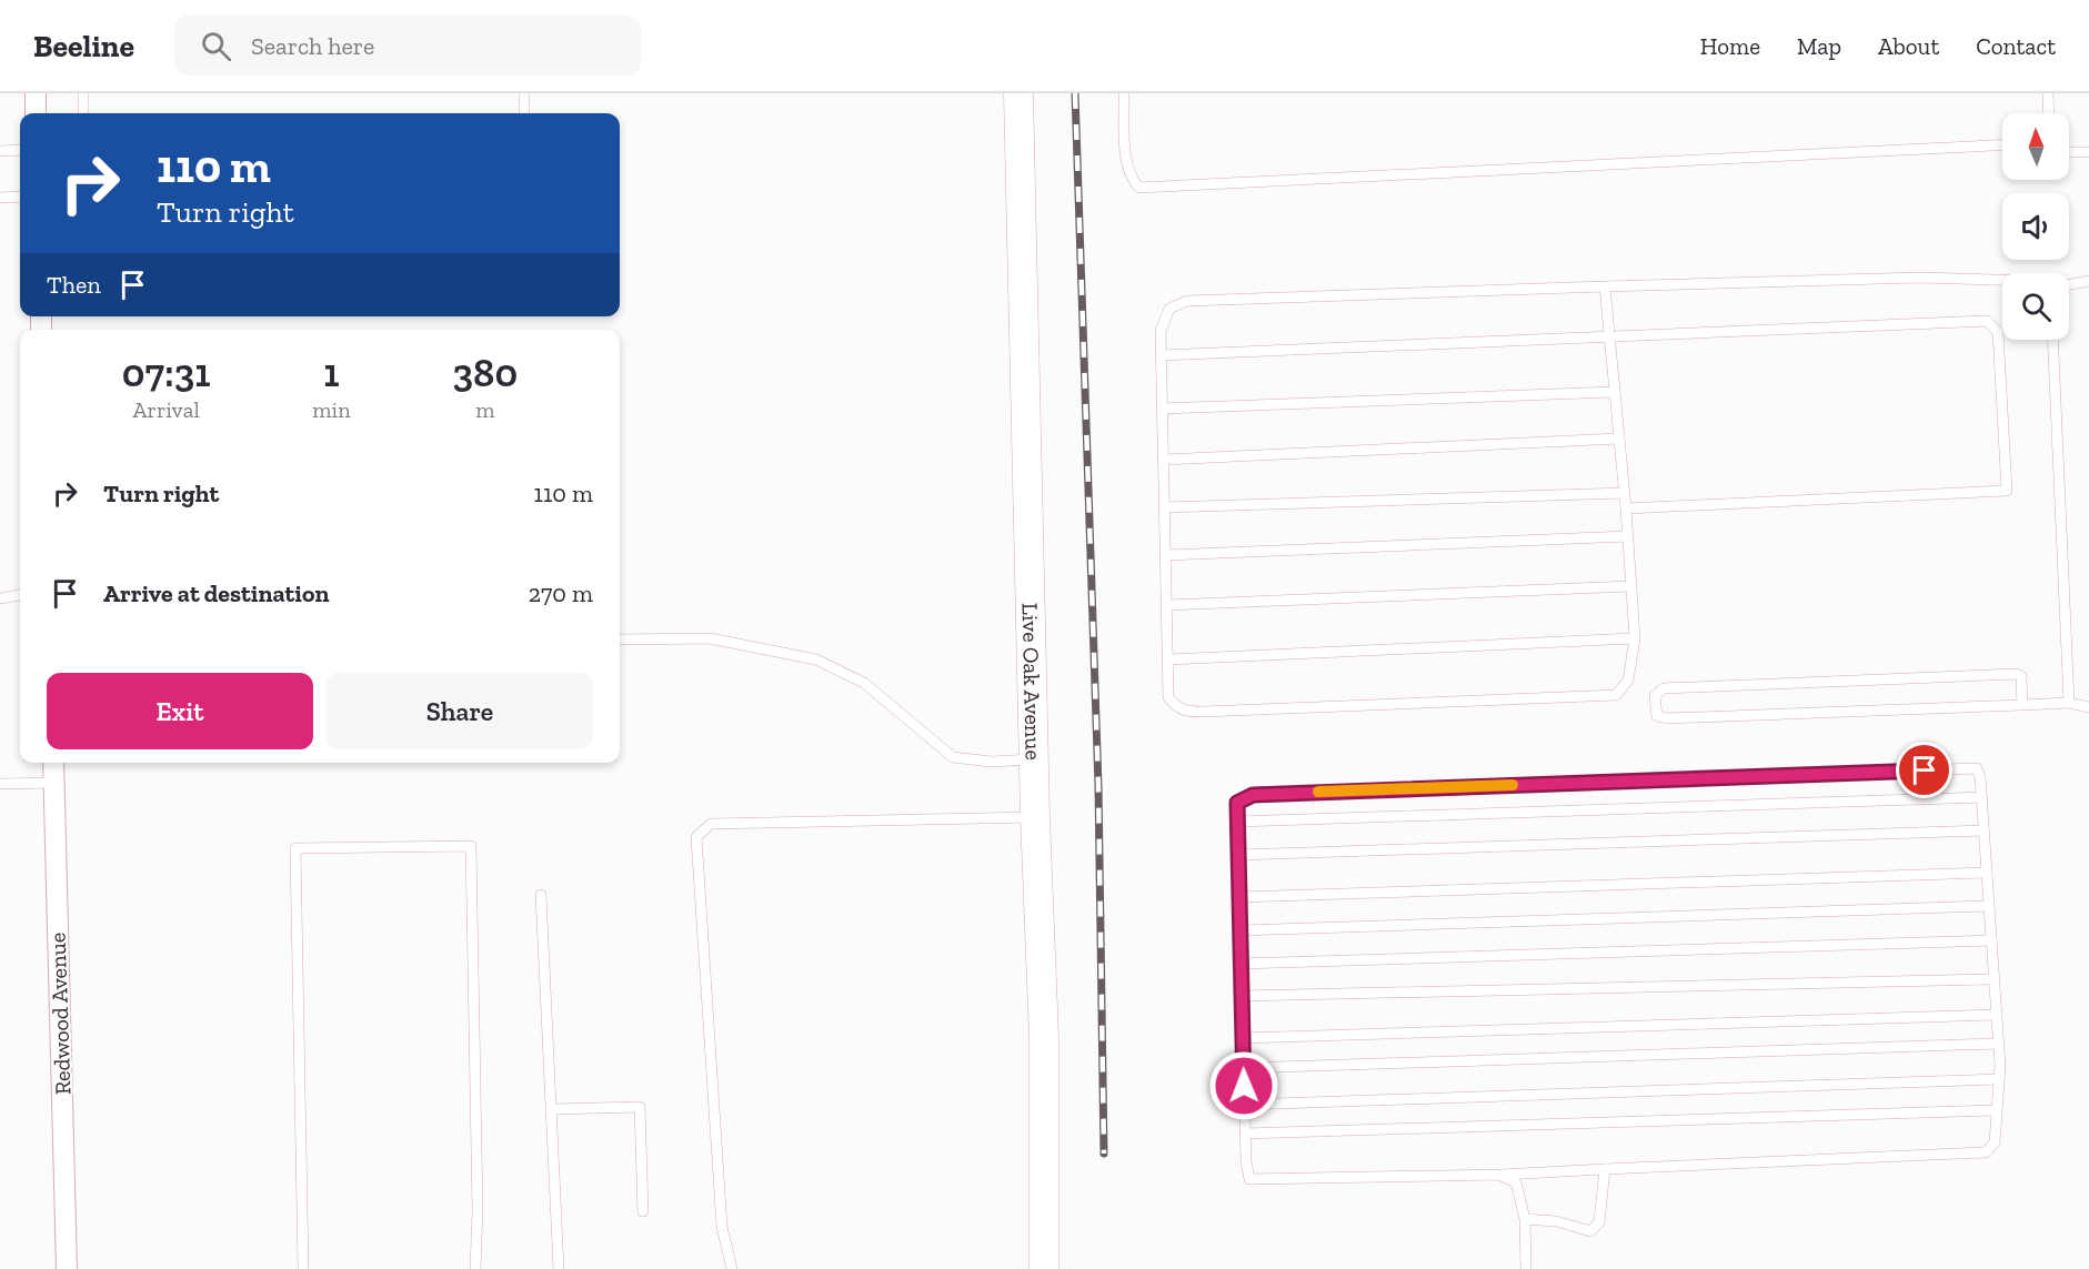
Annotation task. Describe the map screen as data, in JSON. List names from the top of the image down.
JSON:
{
  "streets": {
    "street": ["Live Oak Avenue", "Redwood Avenue"]
  },
  "north": "top",
  "page": {
    "header": "Beeline",
    "search": "Search here",
    "nav": [
      "Home",
      "Map",
      "About",
      "Contact"
    ],
    "turn": ["110 m", "Turn right"],
    "then": "Then",
    "eta": [
      "07:31",
      "Arrival",
      "1",
      "min",
      "380",
      "m"
    ],
    "list": [
      {
        "name": "Turn right",
        "value": "110 m"
      },
      {
        "name": "Arrive at destination",
        "value": "270 m"
      }
    ],
    "buttons": ["Exit", "Share"]
  }
}
